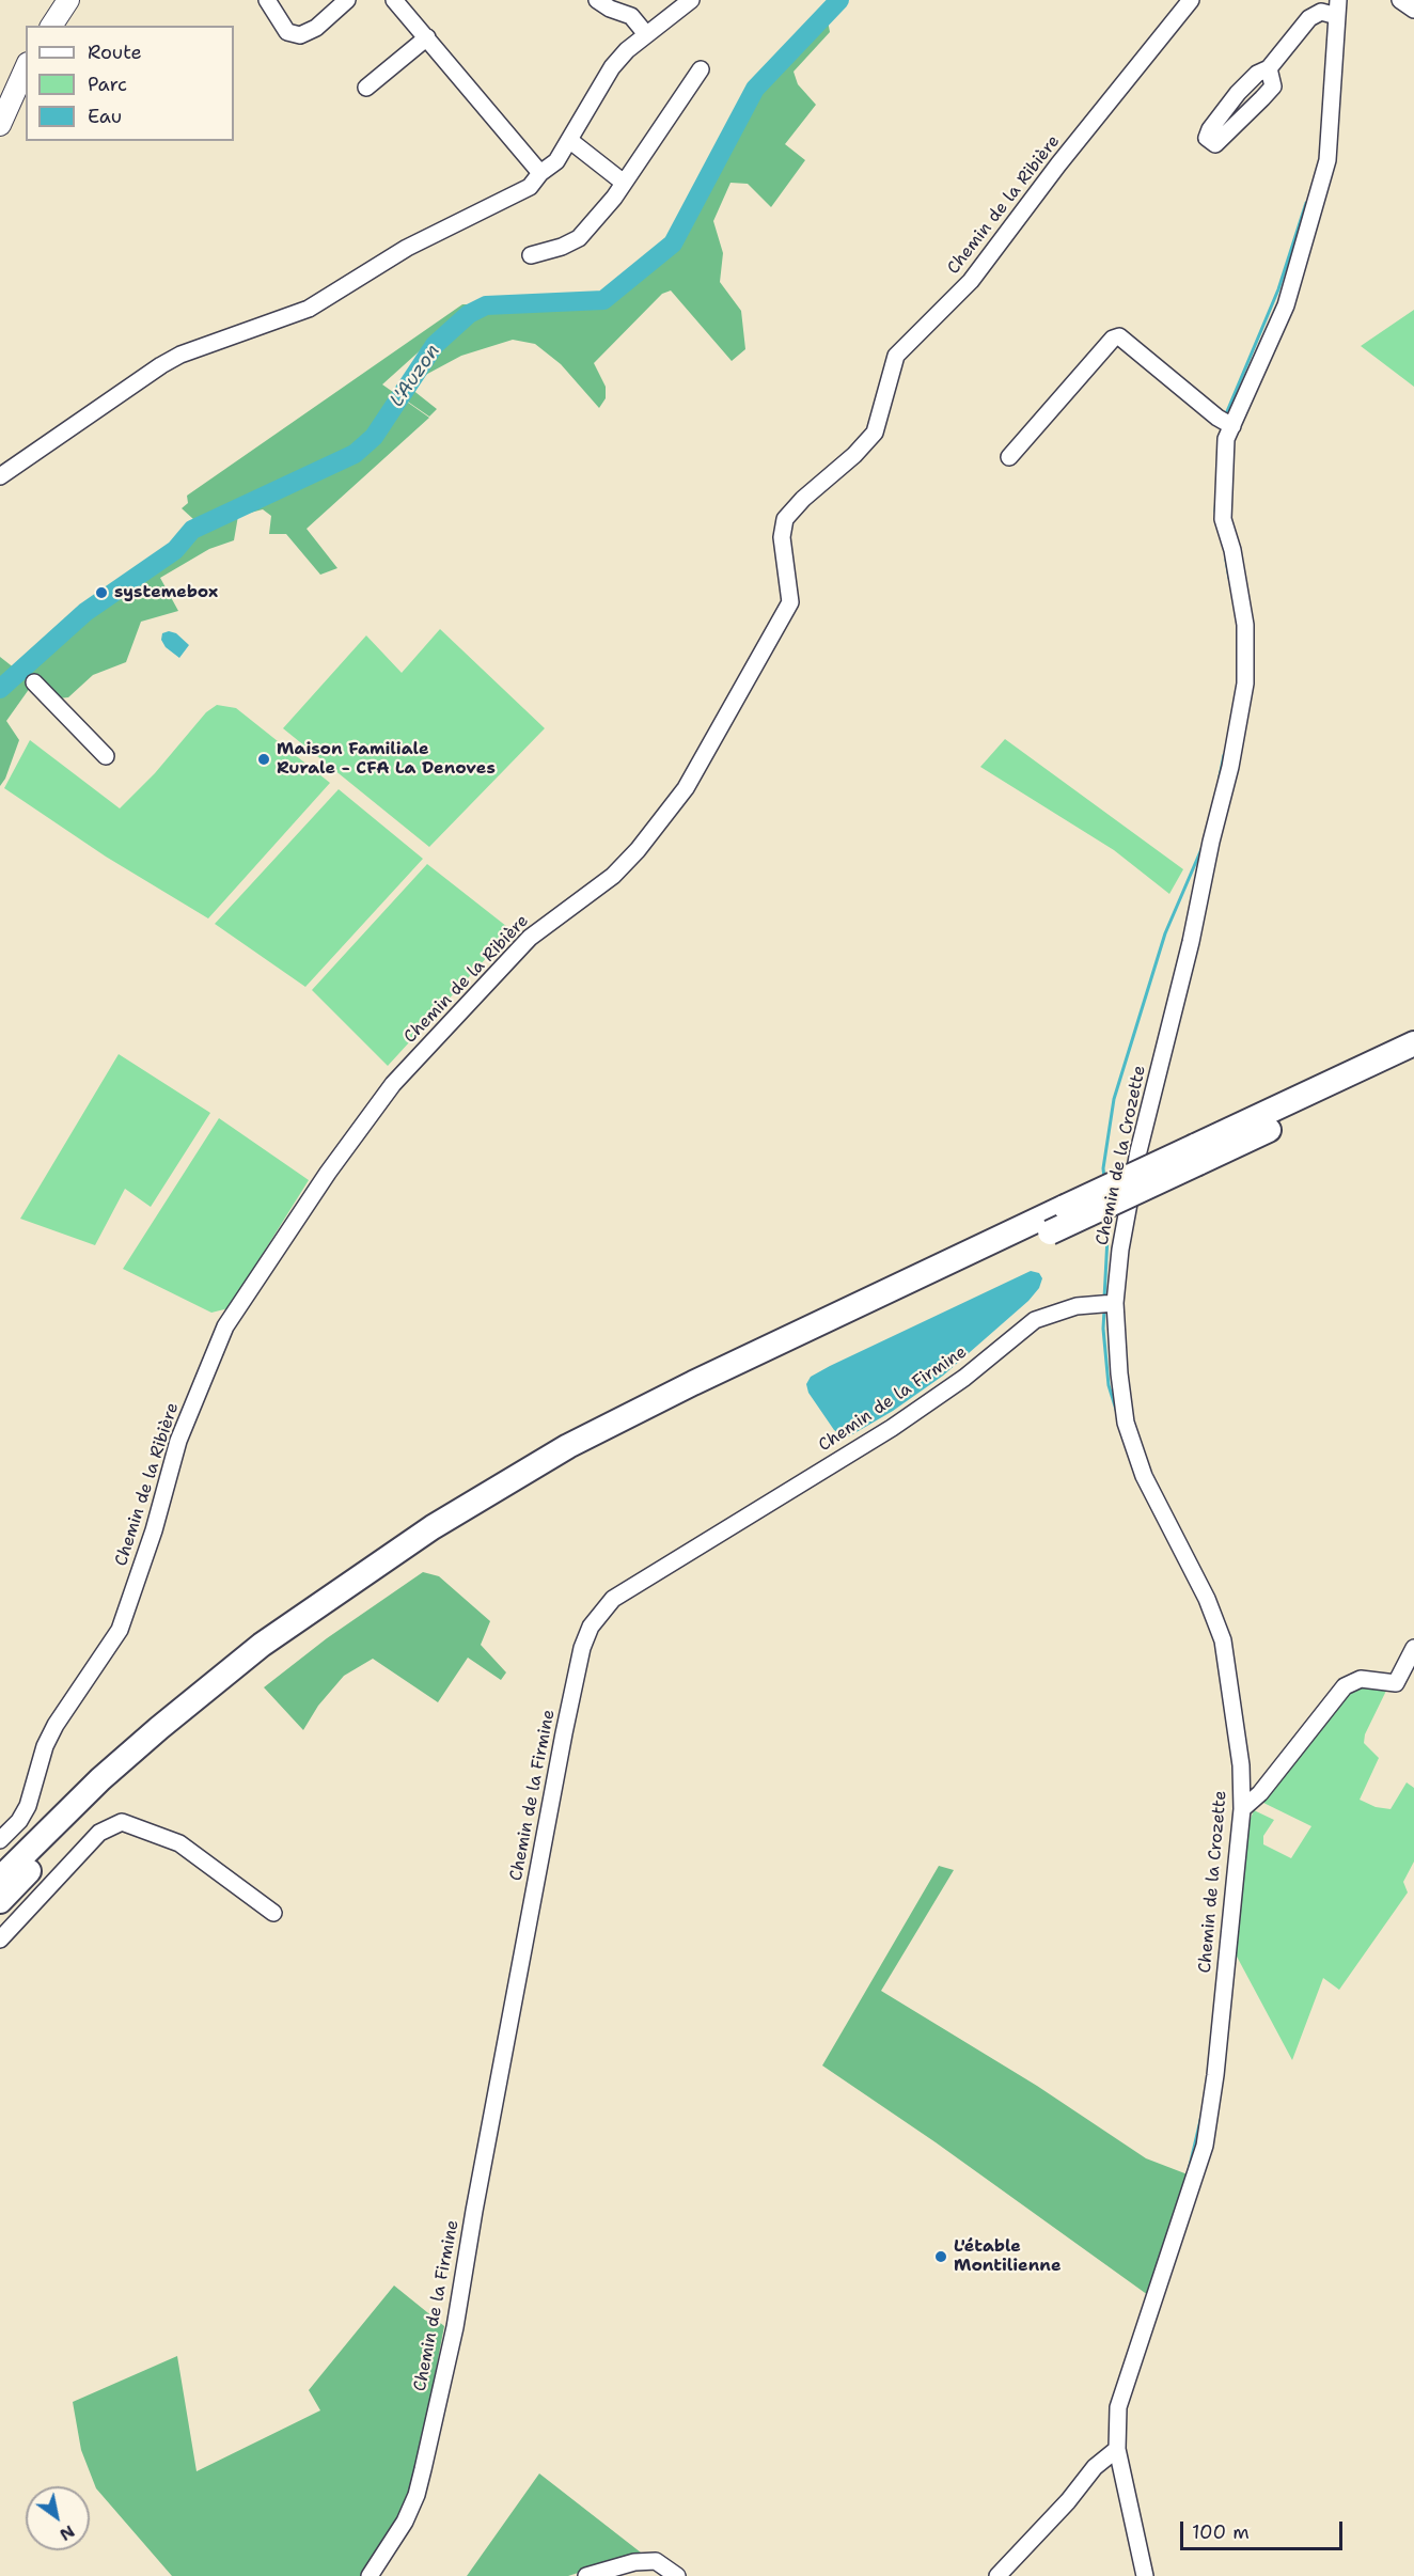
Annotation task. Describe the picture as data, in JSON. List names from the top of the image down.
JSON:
{
  "streets": {
    "street": ["Chemin de la Ribière", "Chemin de la Crozette", "Chemin de la Firmine"]
  },
  "crossings": [
    ["Chemin de la Crozette", "Chemin de la Firmine"]
  ],
  "water": ["L'Auzon"],
  "places": ["systemebox", "Maison Familiale Rurale - CFA La Denoves", "L'étable Montilienne"],
  "legend": ["Route", "Parc", "Eau"],
  "scale_bar": "100 m",
  "north": "bottom right"
}
